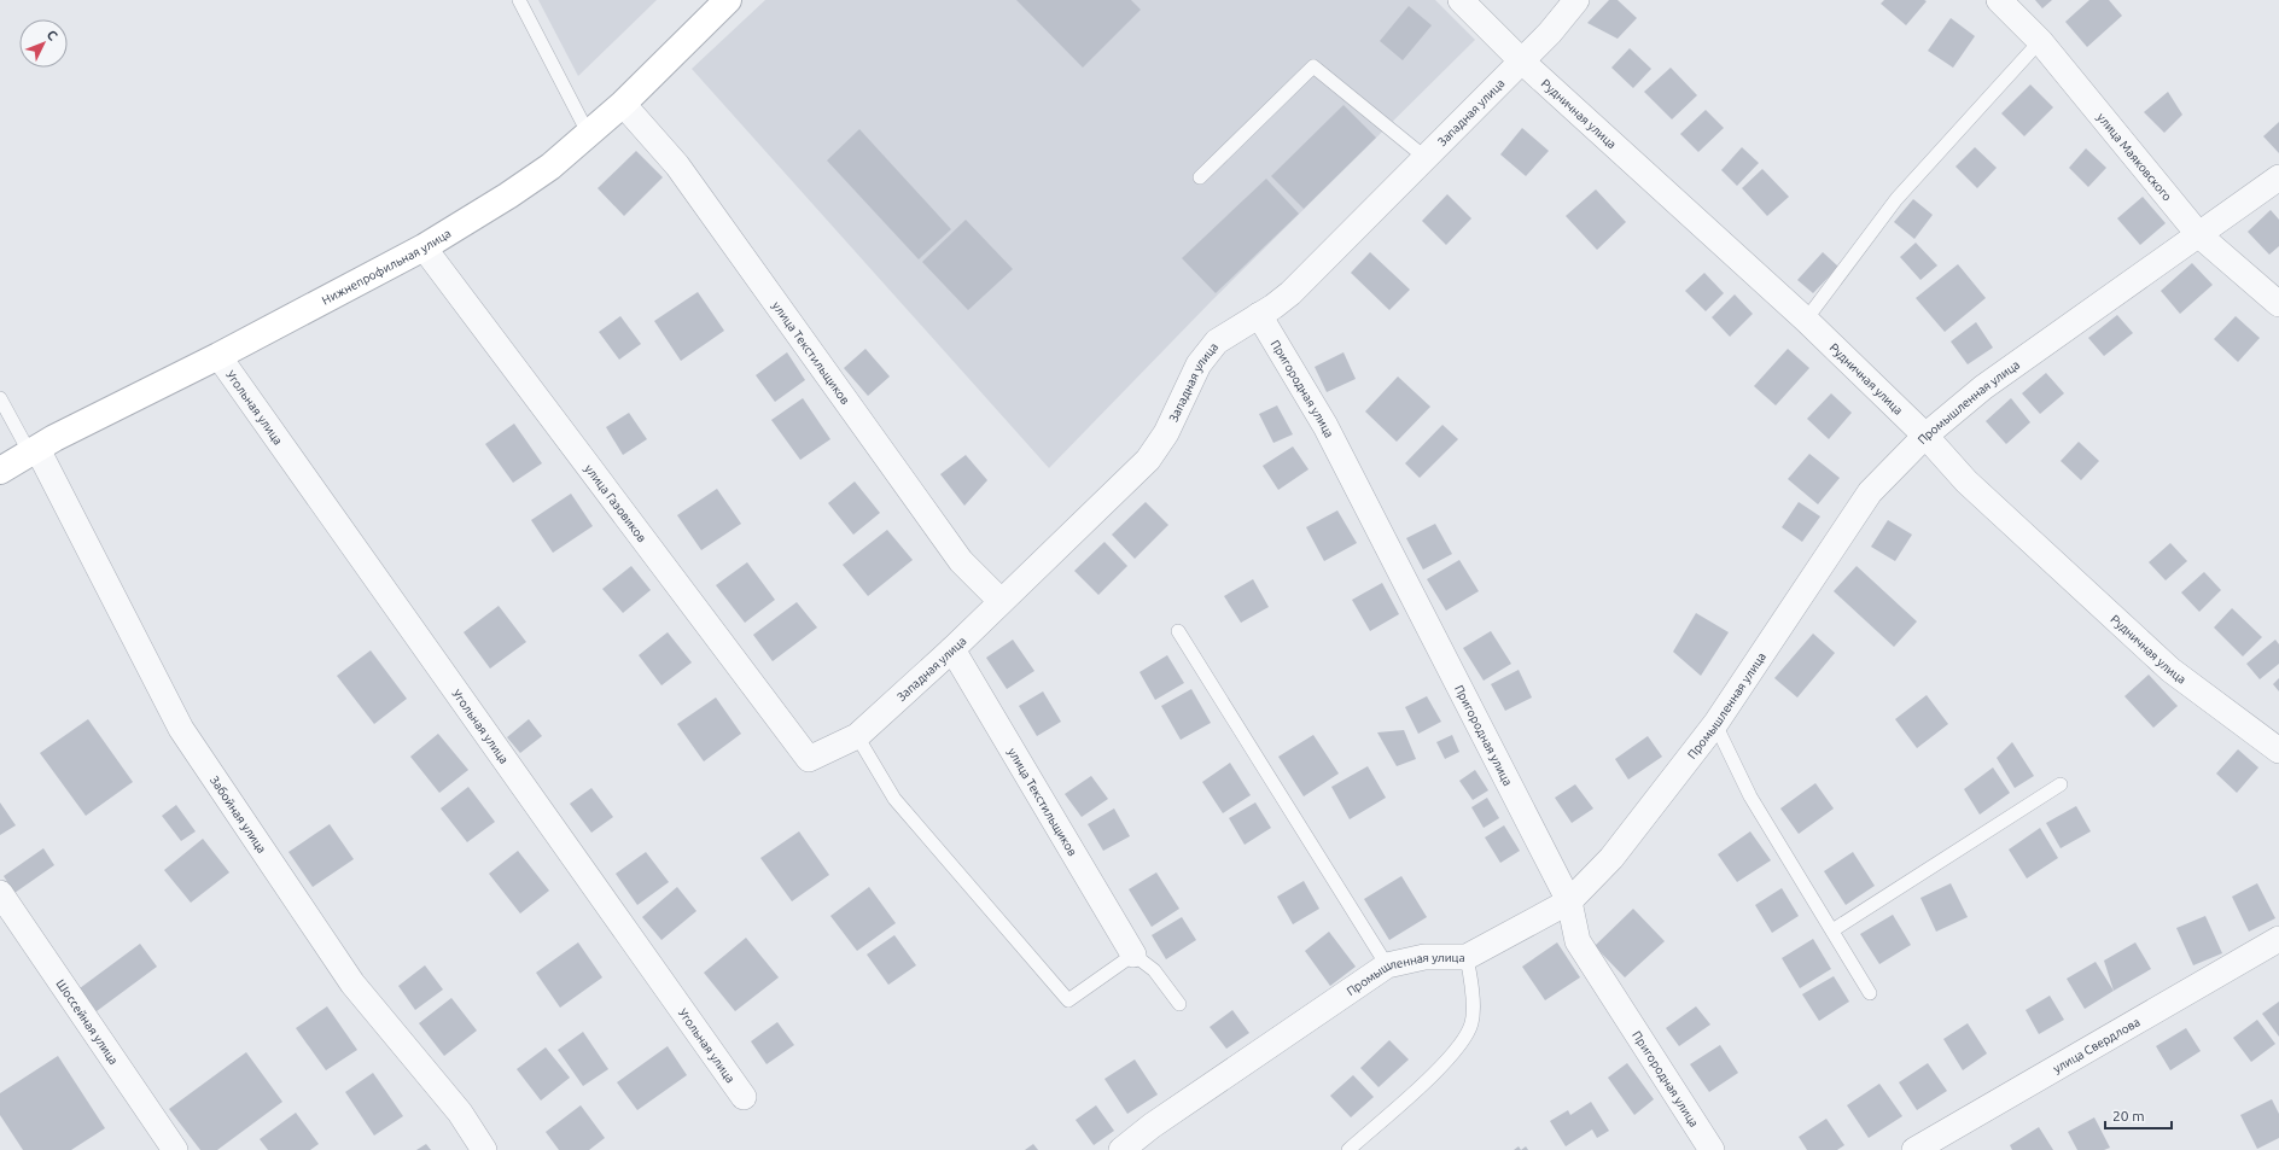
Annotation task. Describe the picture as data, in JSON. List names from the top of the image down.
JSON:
{
  "streets": {
    "street": [
      "Западная улица",
      "Рудничная улица",
      "улица Маяковского",
      "Нижнепрофильная улица",
      "улица Текстильщиков",
      "Пригородная улица",
      "Промышленная улица",
      "Угольная улица",
      "улица Газовиков",
      "Забойная улица",
      "Шоссейная улица",
      "улица Свердлова"
    ]
  },
  "crossings": [
    ["Западная улица", "Рудничная улица"],
    ["Западная улица", "улица Текстильщиков"],
    ["Западная улица", "Пригородная улица"],
    ["Западная улица", "улица Газовиков"],
    ["Рудничная улица", "Промышленная улица"],
    ["улица Маяковского", "Промышленная улица"],
    ["Нижнепрофильная улица", "улица Текстильщиков"],
    ["Нижнепрофильная улица", "Угольная улица"],
    ["Нижнепрофильная улица", "улица Газовиков"],
    ["Нижнепрофильная улица", "Забойная улица"],
    ["Пригородная улица", "Промышленная улица"]
  ],
  "scale_bar": "20 m",
  "north": "top right"
}
